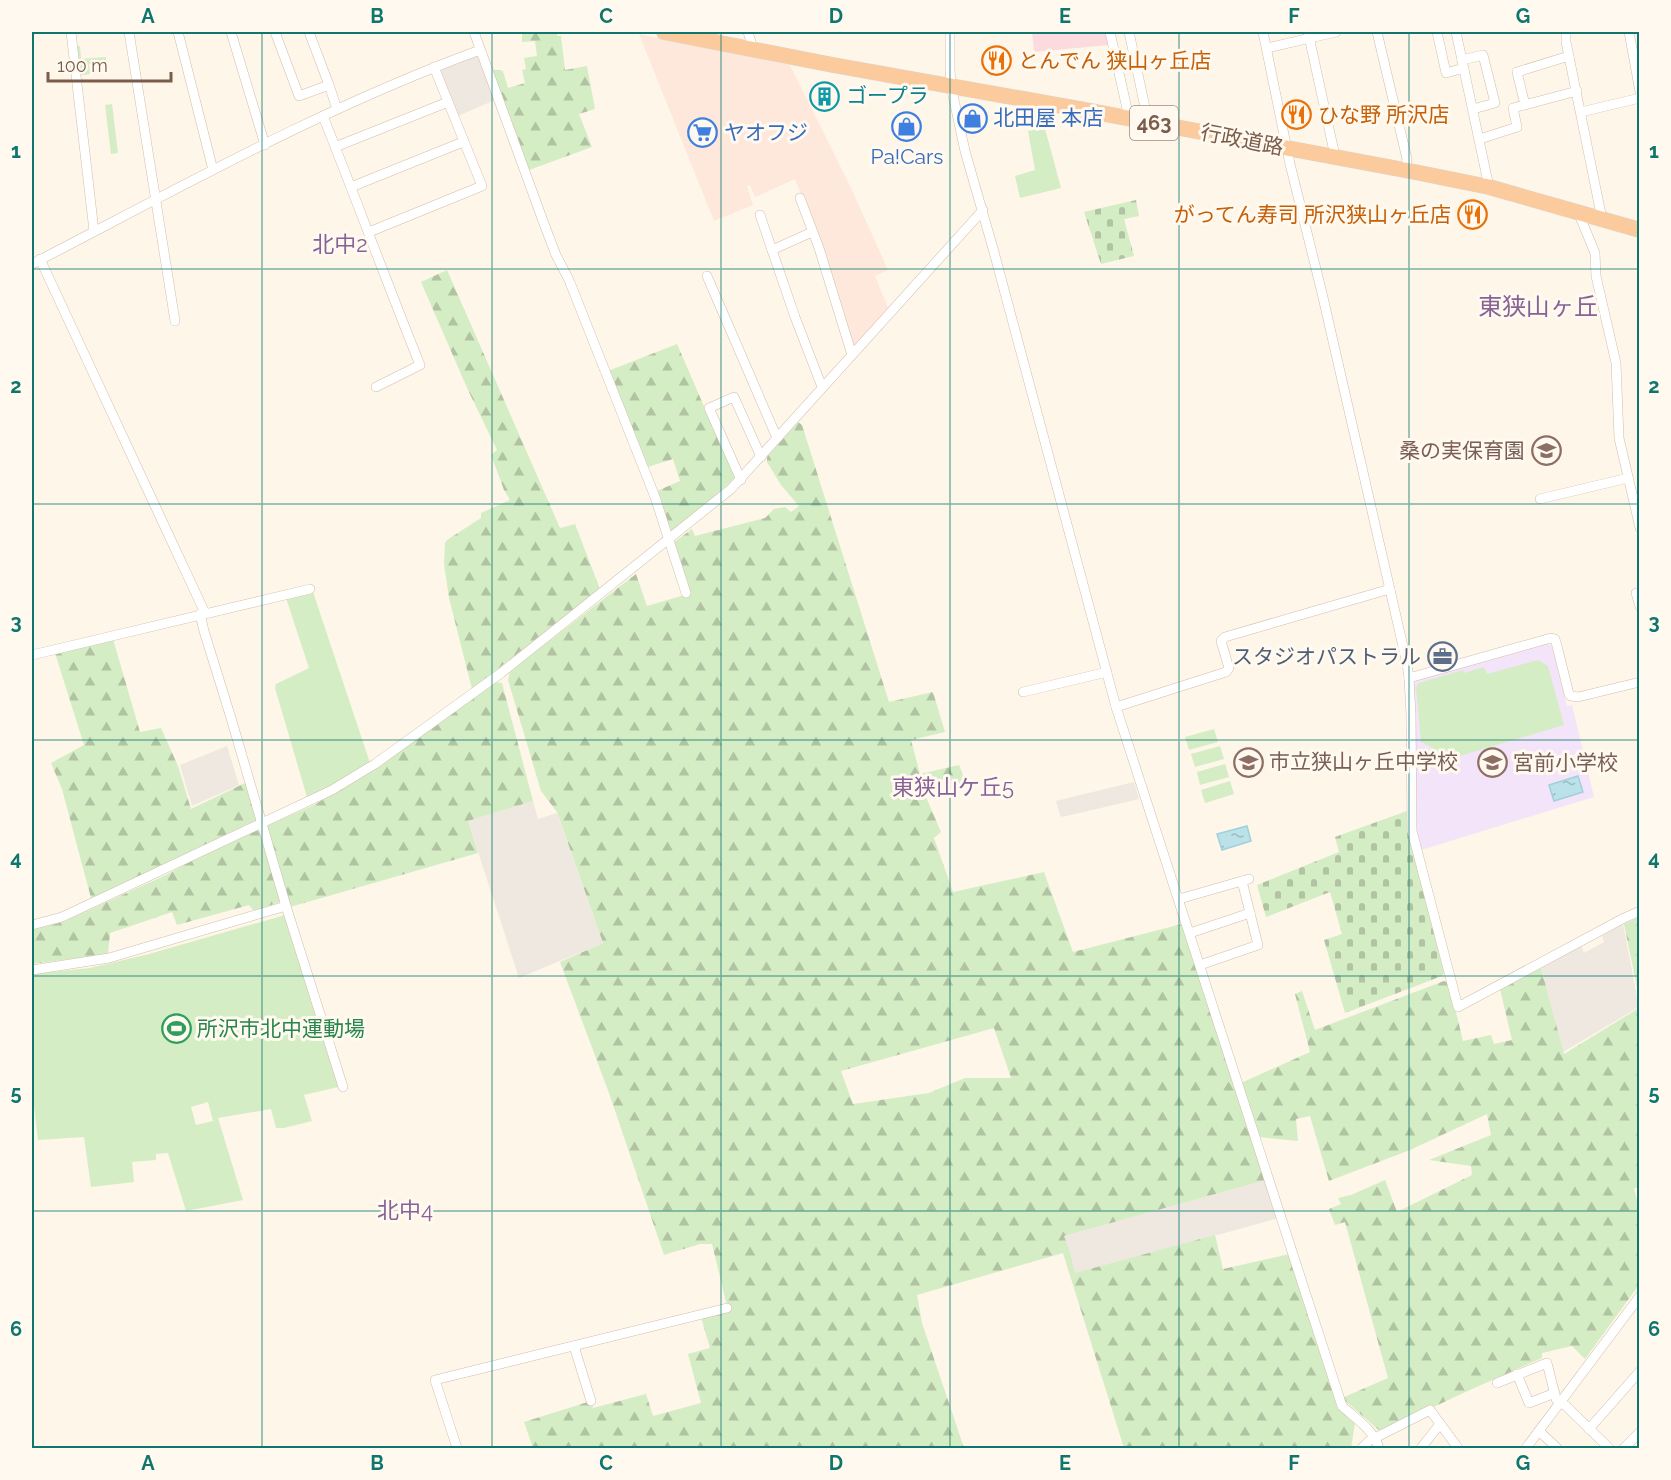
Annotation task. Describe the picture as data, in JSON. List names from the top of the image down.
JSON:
{
  "streets": {
    "highway": ["463", "行政道路"]
  },
  "districts": [
    "北中2",
    "東狭山ヶ丘",
    "東狭山ケ丘5",
    "北中4"
  ],
  "places": {
    "restaurant": ["とんでん 狭山ヶ丘店", "ひな野 所沢店", "がってん寿司 所沢狭山ヶ丘店"],
    "building": ["ゴープラ"],
    "shop": ["北田屋 本店", "Pa!Cars"],
    "supermarket": ["ヤオフジ"],
    "school or university": ["桑の実保育園", "市立狭山ヶ丘中学校", "宮前小学校"],
    "office": ["スタジオパストラル"],
    "sports": ["所沢市北中運動場"]
  },
  "scale_bar": "100 m",
  "grid": {
    "columns": [
      "A",
      "B",
      "C",
      "D",
      "E",
      "F",
      "G"
    ],
    "rows": [
      "1",
      "2",
      "3",
      "4",
      "5",
      "6"
    ]
  }
}
